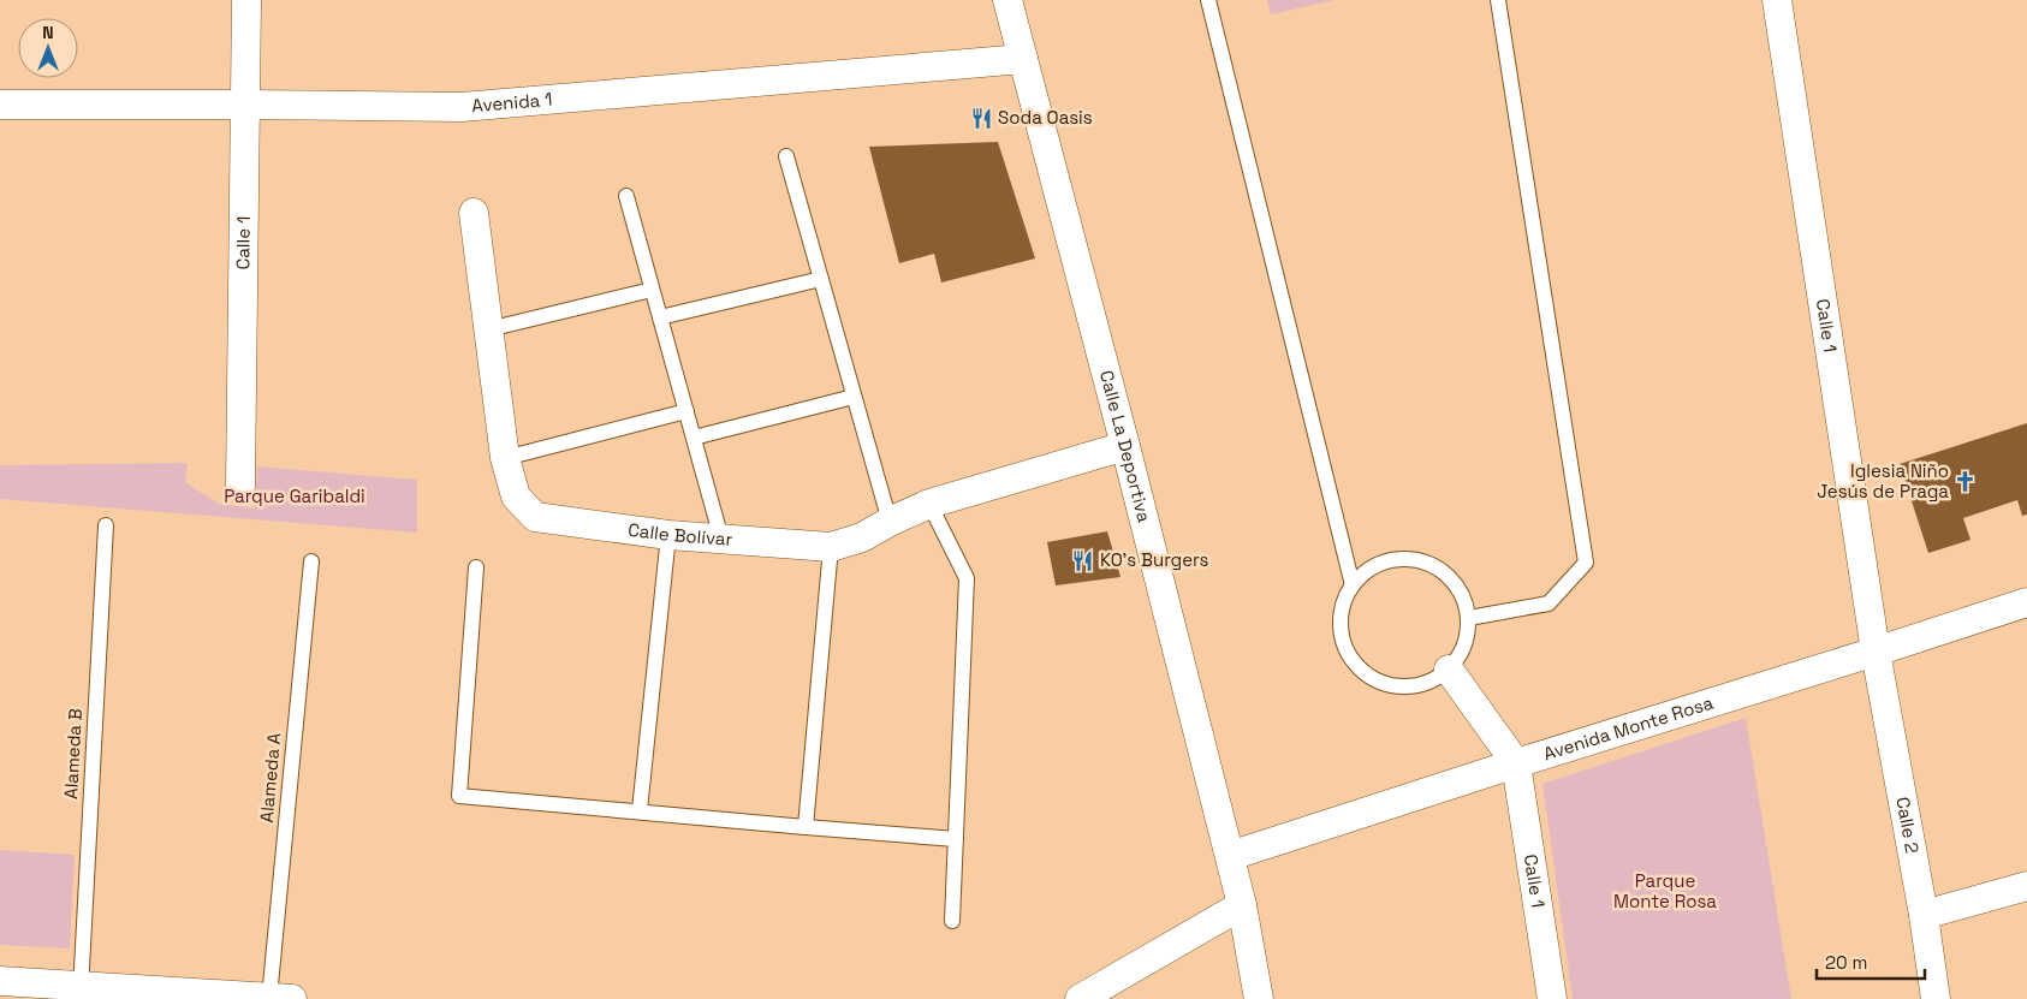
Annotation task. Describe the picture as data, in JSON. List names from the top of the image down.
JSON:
{
  "streets": {
    "street": [
      "Avenida 1",
      "Calle 1",
      "Calle La Deportiva",
      "Calle Bolívar",
      "Avenida Monte Rosa",
      "Calle 2"
    ],
    "lane": ["Alameda B", "Alameda A"]
  },
  "crossings": [
    ["Avenida 1", "Calle 1"],
    ["Avenida 1", "Calle La Deportiva"],
    ["Calle 1", "Avenida Monte Rosa"],
    ["Calle 1", "Calle 2"],
    ["Calle La Deportiva", "Calle Bolívar"],
    ["Calle La Deportiva", "Avenida Monte Rosa"],
    ["Avenida Monte Rosa", "Calle 2"]
  ],
  "parks": ["Parque Garibaldi", "Parque Monte Rosa"],
  "places": {
    "restaurant": ["Soda Oasis", "KO's Burgers"],
    "church": ["Iglesia Niño Jesús de Praga"]
  },
  "scale_bar": "20 m",
  "north": "top"
}
